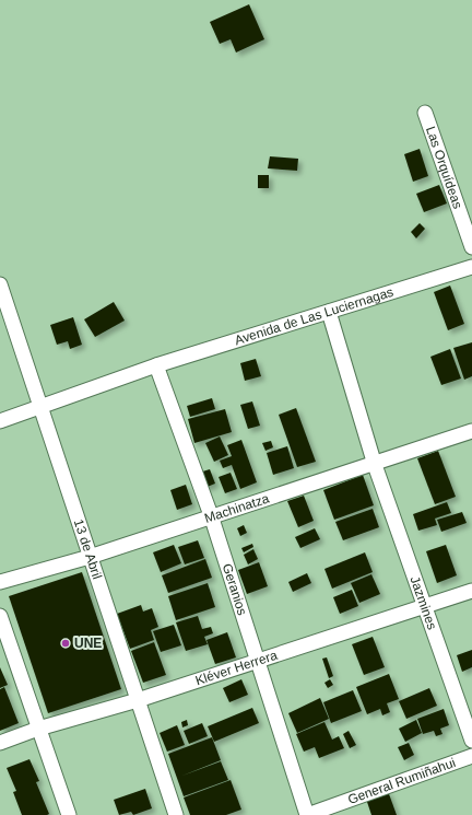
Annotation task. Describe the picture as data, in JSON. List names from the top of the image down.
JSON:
{
  "streets": {
    "street": [
      "Las Orquídeas",
      "Avenida de Las Luciernagas",
      "Machinatza",
      "13 de Abril",
      "Geranios",
      "Jazmines",
      "Kléver Herrera",
      "General Rumiñahui"
    ]
  },
  "crossings": [
    ["Avenida de Las Luciernagas", "13 de Abril"],
    ["Avenida de Las Luciernagas", "Geranios"],
    ["Avenida de Las Luciernagas", "Jazmines"],
    ["Machinatza", "13 de Abril"],
    ["Machinatza", "Geranios"],
    ["Machinatza", "Jazmines"],
    ["13 de Abril", "Kléver Herrera"],
    ["Geranios", "Kléver Herrera"],
    ["Geranios", "General Rumiñahui"],
    ["Jazmines", "Kléver Herrera"]
  ],
  "places": ["UNE"]
}
